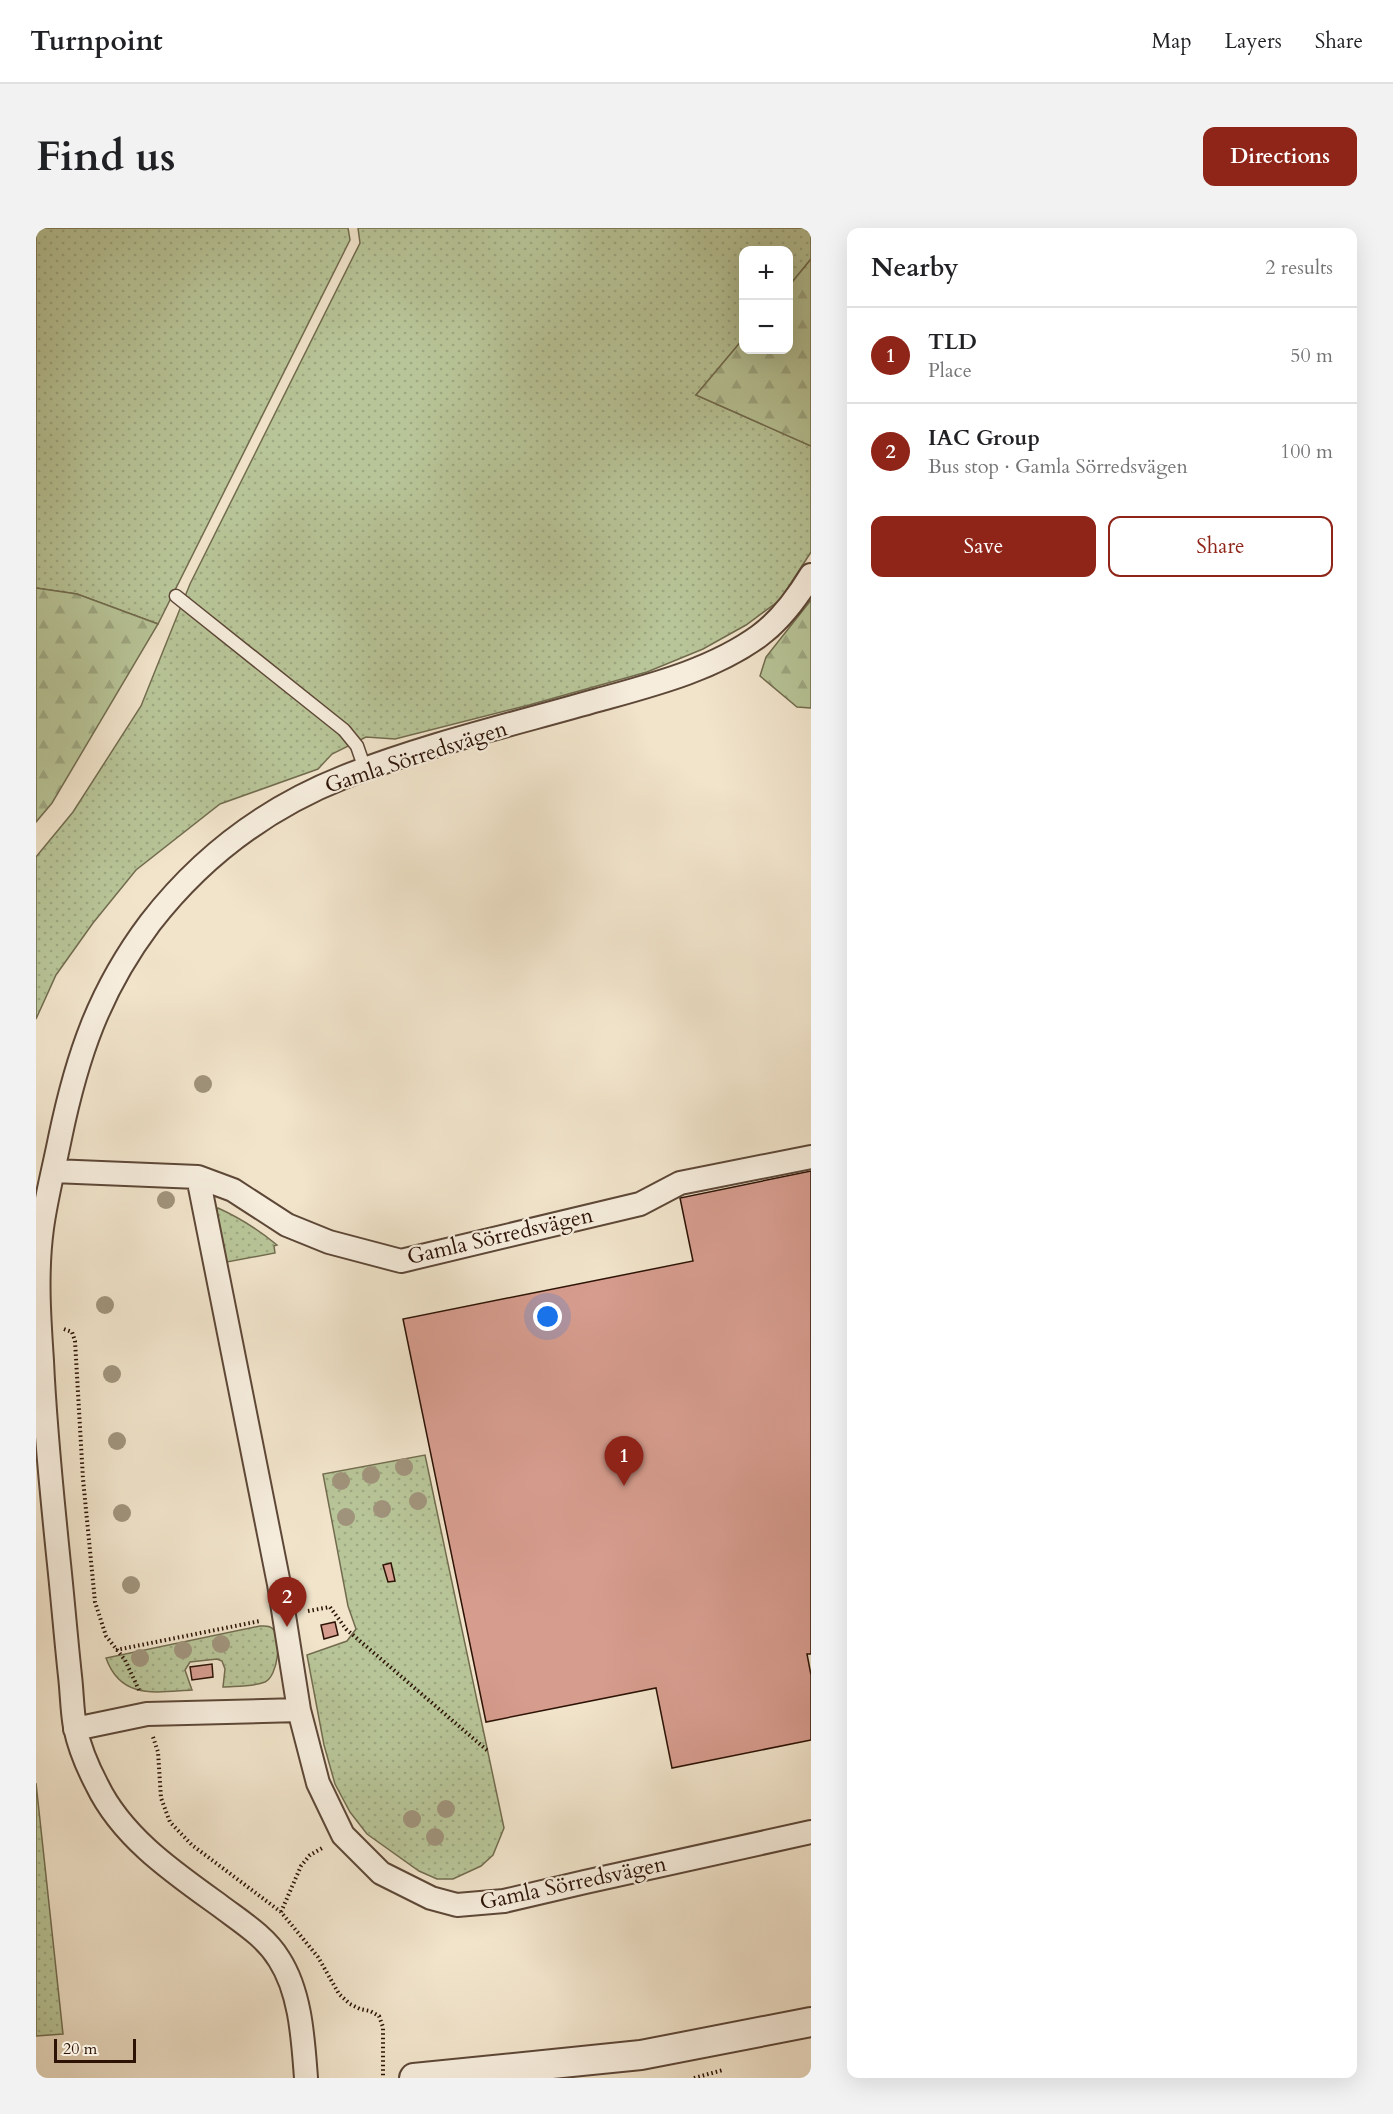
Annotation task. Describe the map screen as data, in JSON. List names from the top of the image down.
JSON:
{
  "streets": {
    "street": ["Gamla Sörredsvägen"]
  },
  "scale_bar": "20 m",
  "page": {
    "header": "Turnpoint",
    "nav": ["Map", "Layers", "Share"],
    "buttons": [
      "Directions",
      ["Save", "Share"]
    ],
    "title": "Find us",
    "heading": ["Nearby", "2 results"],
    "map_buttons": ["+", "−"],
    "list": [
      {
        "mark": "1",
        "name": "TLD",
        "note": "Place",
        "value": "50 m"
      },
      {
        "mark": "2",
        "name": "IAC Group",
        "note": "Bus stop · Gamla Sörredsvägen",
        "value": "100 m"
      }
    ],
    "pins": ["1", "2"],
    "scale": "20 m"
  }
}
